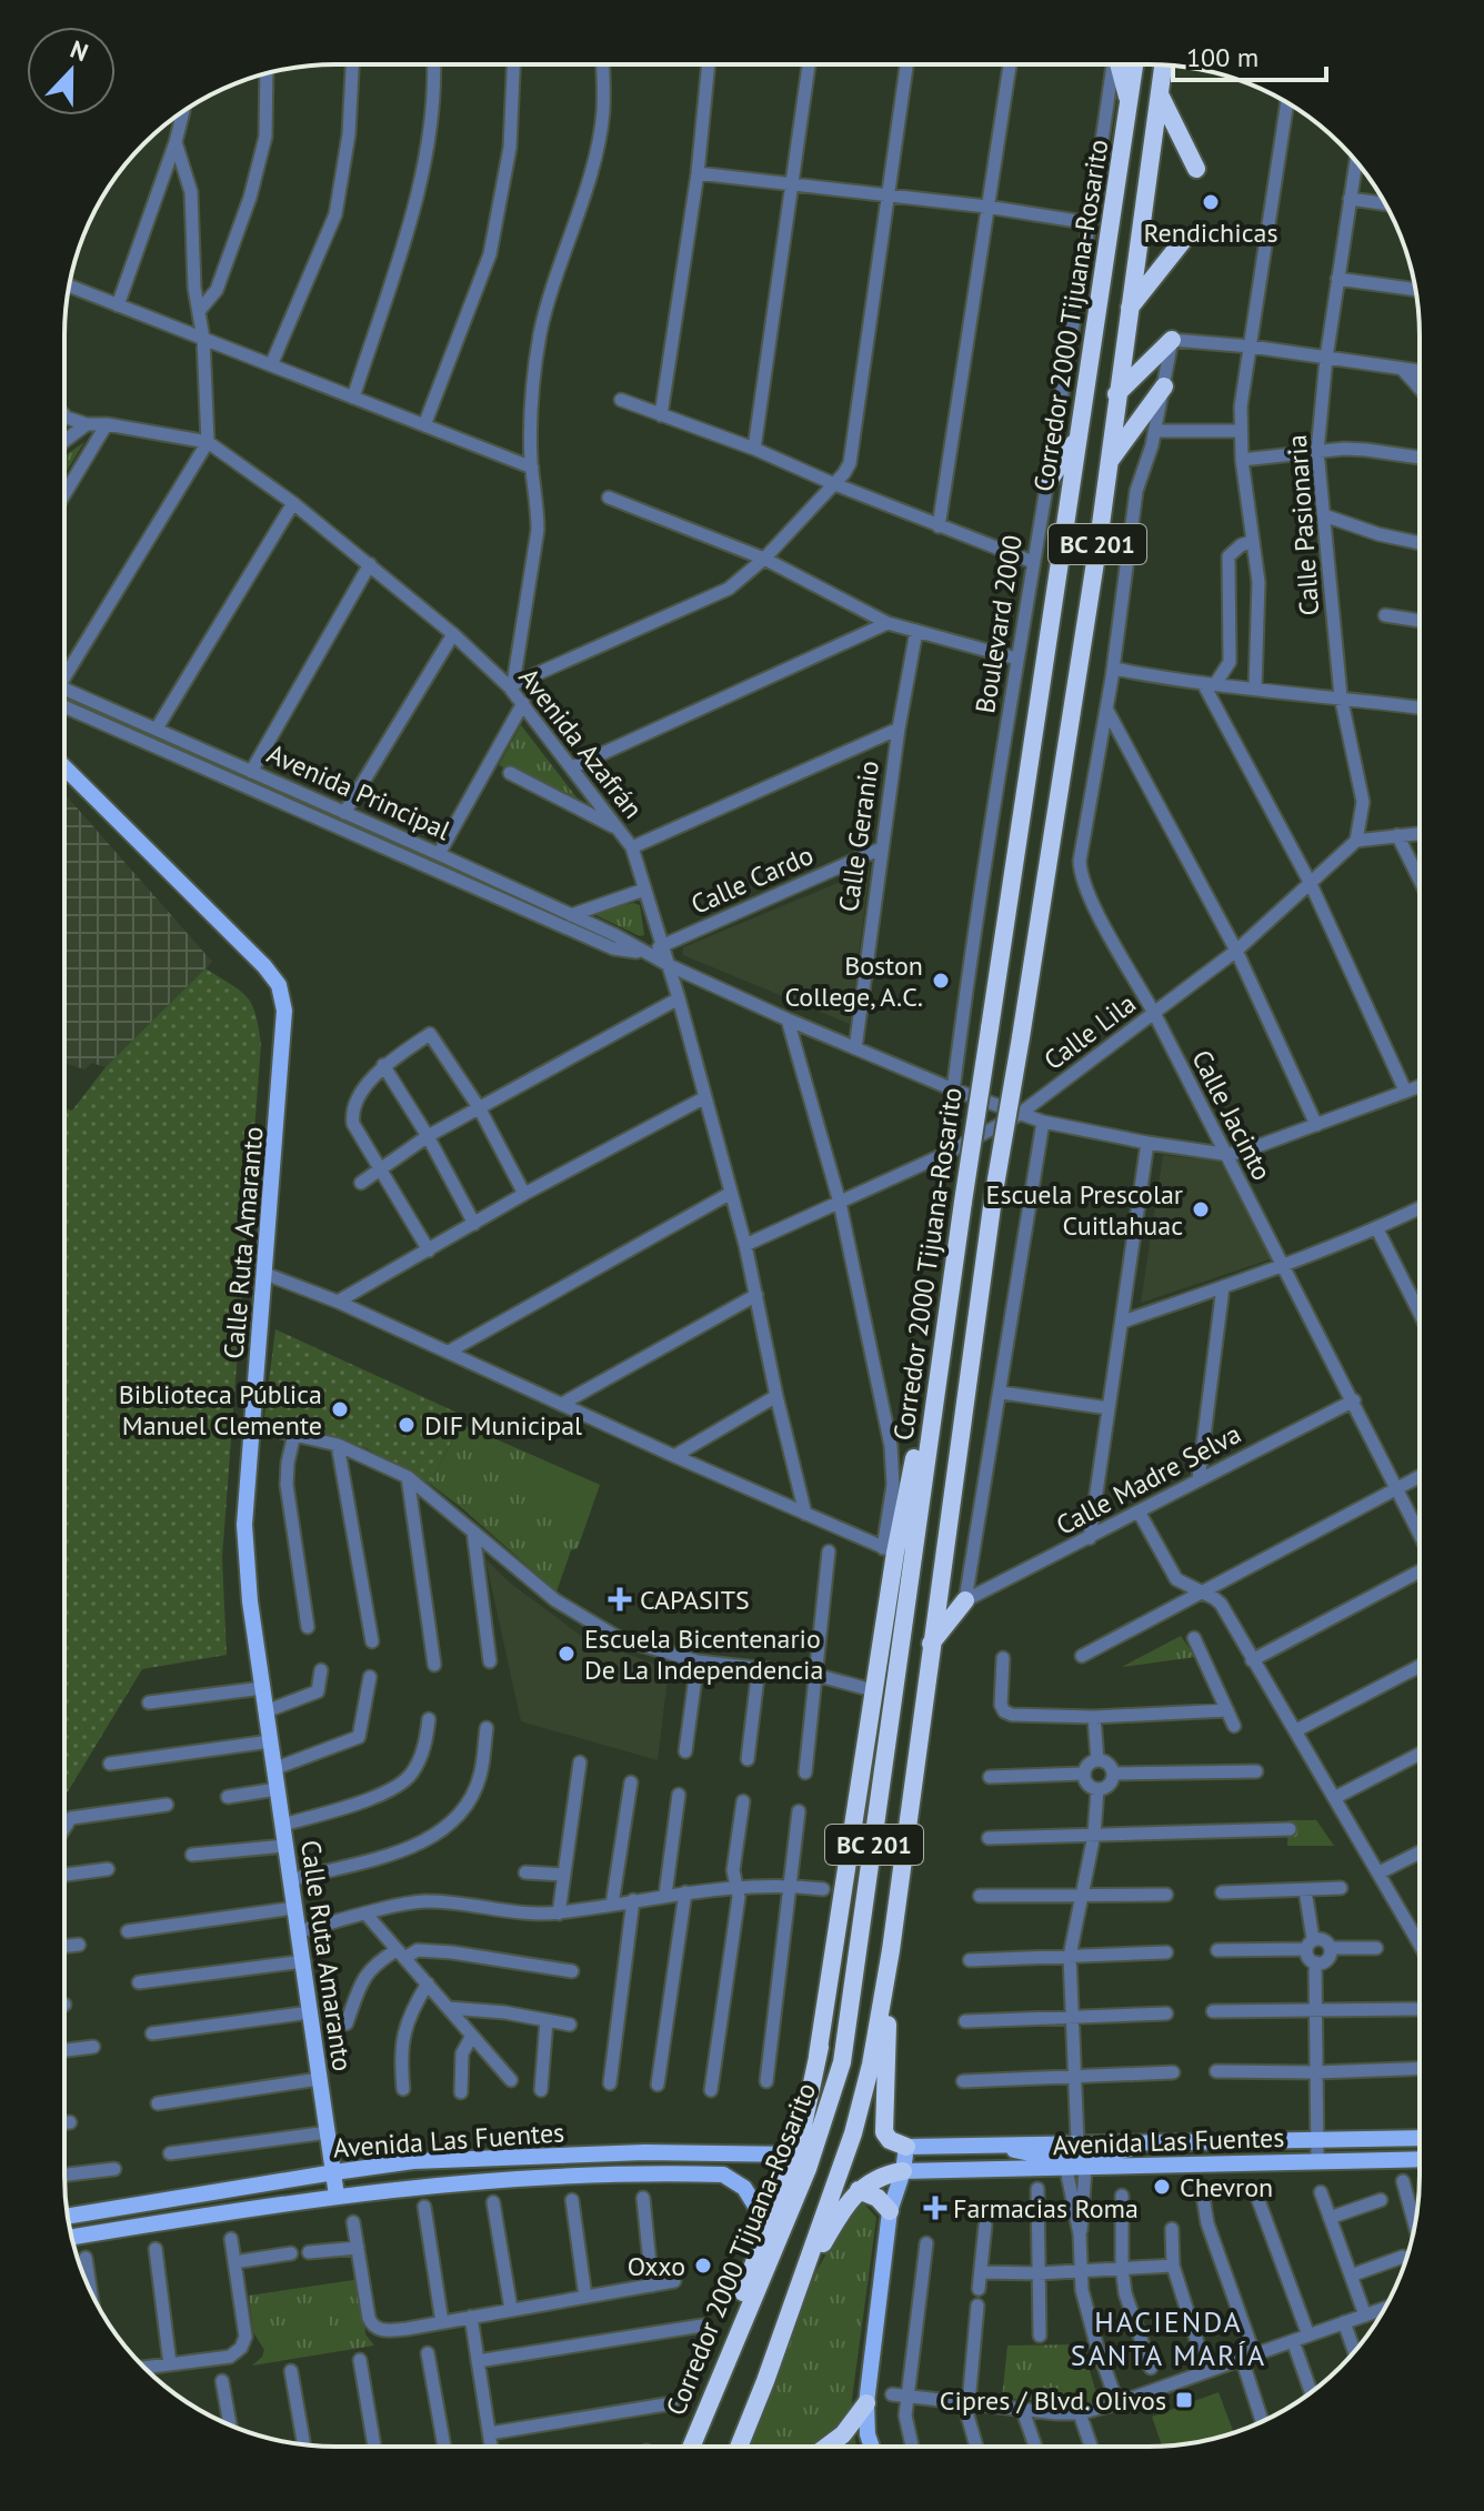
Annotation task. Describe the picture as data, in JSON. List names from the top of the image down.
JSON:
{
  "streets": {
    "highway": ["Corredor 2000 Tijuana-Rosarito", "BC 201"],
    "main road": ["Calle Ruta Amaranto", "Avenida Las Fuentes"],
    "street": [
      "Calle Pasionaria",
      "Boulevard 2000",
      "Avenida Azafrán",
      "Avenida Principal",
      "Calle Geranio",
      "Calle Cardo",
      "Calle Lila",
      "Calle Jacinto",
      "Calle Madre Selva"
    ]
  },
  "crossings": [
    ["Calle Pasionaria", "Calle Lila"],
    ["Boulevard 2000", "Avenida Principal"],
    ["Boulevard 2000", "Calle Lila"],
    ["Avenida Azafrán", "Avenida Principal"],
    ["Avenida Azafrán", "Calle Cardo"],
    ["Avenida Azafrán", "Calle Lila"],
    ["Avenida Principal", "Calle Geranio"],
    ["Avenida Principal", "Calle Cardo"],
    ["Avenida Principal", "Calle Lila"],
    ["Avenida Principal", "Calle Jacinto"],
    ["Calle Geranio", "Calle Cardo"],
    ["Calle Lila", "Calle Jacinto"],
    ["Calle Jacinto", "Calle Madre Selva"],
    ["Calle Ruta Amaranto", "Avenida Las Fuentes"]
  ],
  "districts": ["HACIENDA SANTA MARÍA"],
  "places": {
    "other": [
      "Rendichicas",
      "Boston College, A.C.",
      "Escuela Prescolar Cuitlahuac",
      "Biblioteca Pública Manuel Clemente",
      "DIF Municipal",
      "Escuela Bicentenario De La Independencia",
      "Chevron",
      "Oxxo"
    ],
    "health": ["CAPASITS", "Farmacias Roma"],
    "transit": ["Cipres / Blvd. Olivos"]
  },
  "scale_bar": "100 m",
  "north": "top"
}
